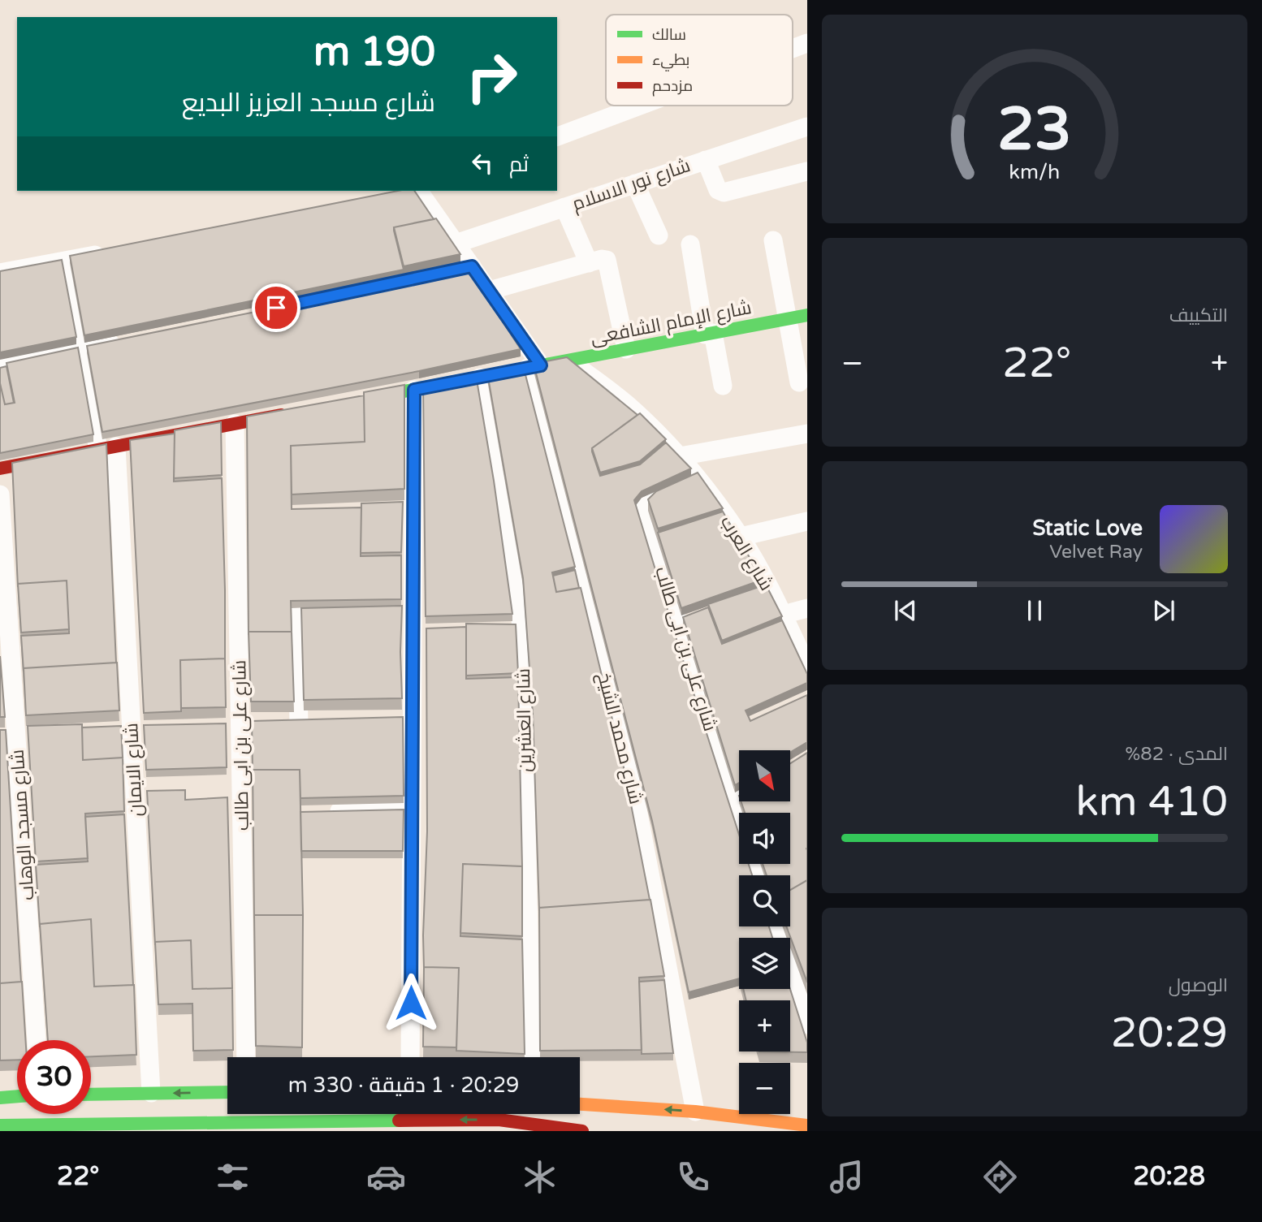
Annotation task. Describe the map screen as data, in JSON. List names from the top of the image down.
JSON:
{
  "streets": {
    "street": [
      "شارع نور الاسلام",
      "شارع الإمام الشافعى",
      "شارع العرب",
      "شارع على بن ابى طالب",
      "شارع العشرين",
      "شارع محمد الشيخ",
      "شارع الايمان",
      "شارع مسجد الوهاب"
    ]
  },
  "crossings": [
    ["شارع الإمام الشافعى", "شارع العرب"],
    ["شارع الإمام الشافعى", "شارع العشرين"],
    ["شارع الإمام الشافعى", "شارع محمد الشيخ"],
    ["شارع العرب", "شارع على بن ابى طالب"]
  ],
  "legend": ["سالك", "بطيء", "مزدحم"],
  "north": "bottom right",
  "page": {
    "turn": ["190 m", "شارع مسجد العزيز البديع"],
    "then": "ثم",
    "tile": [
      "التكييف",
      ["المدى · 82%", "410 km"],
      ["الوصول", "20:29"]
    ],
    "heat": ["−", "22°", "+"],
    "song": ["Static Love", "Velvet Ray"],
    "map_buttons": ["+", "−"],
    "limit": "30",
    "trip": "20:29 · 1 دقيقة · 330 m",
    "tabs": ["20:28", "22°"],
    "gauge": ["23", "km/h"]
  }
}
